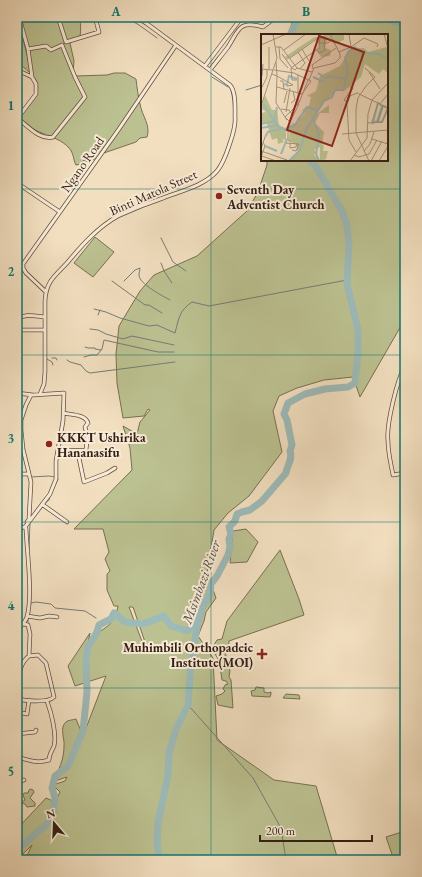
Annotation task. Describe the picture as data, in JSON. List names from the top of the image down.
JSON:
{
  "streets": {
    "street": ["Ngano Road", "Binti Matola Street"]
  },
  "crossings": [
    ["Ngano Road", "Binti Matola Street"]
  ],
  "water": ["Msimbazi River"],
  "places": {
    "other": ["Seventh Day Adventist Church", "KKKT Ushirika Hananasifu"],
    "health": ["Muhimbili Orthopadeic Institute(MOI)"]
  },
  "scale_bar": "200 m",
  "north": "top",
  "grid": {
    "columns": ["A", "B"],
    "rows": [
      "1",
      "2",
      "3",
      "4",
      "5"
    ]
  }
}
